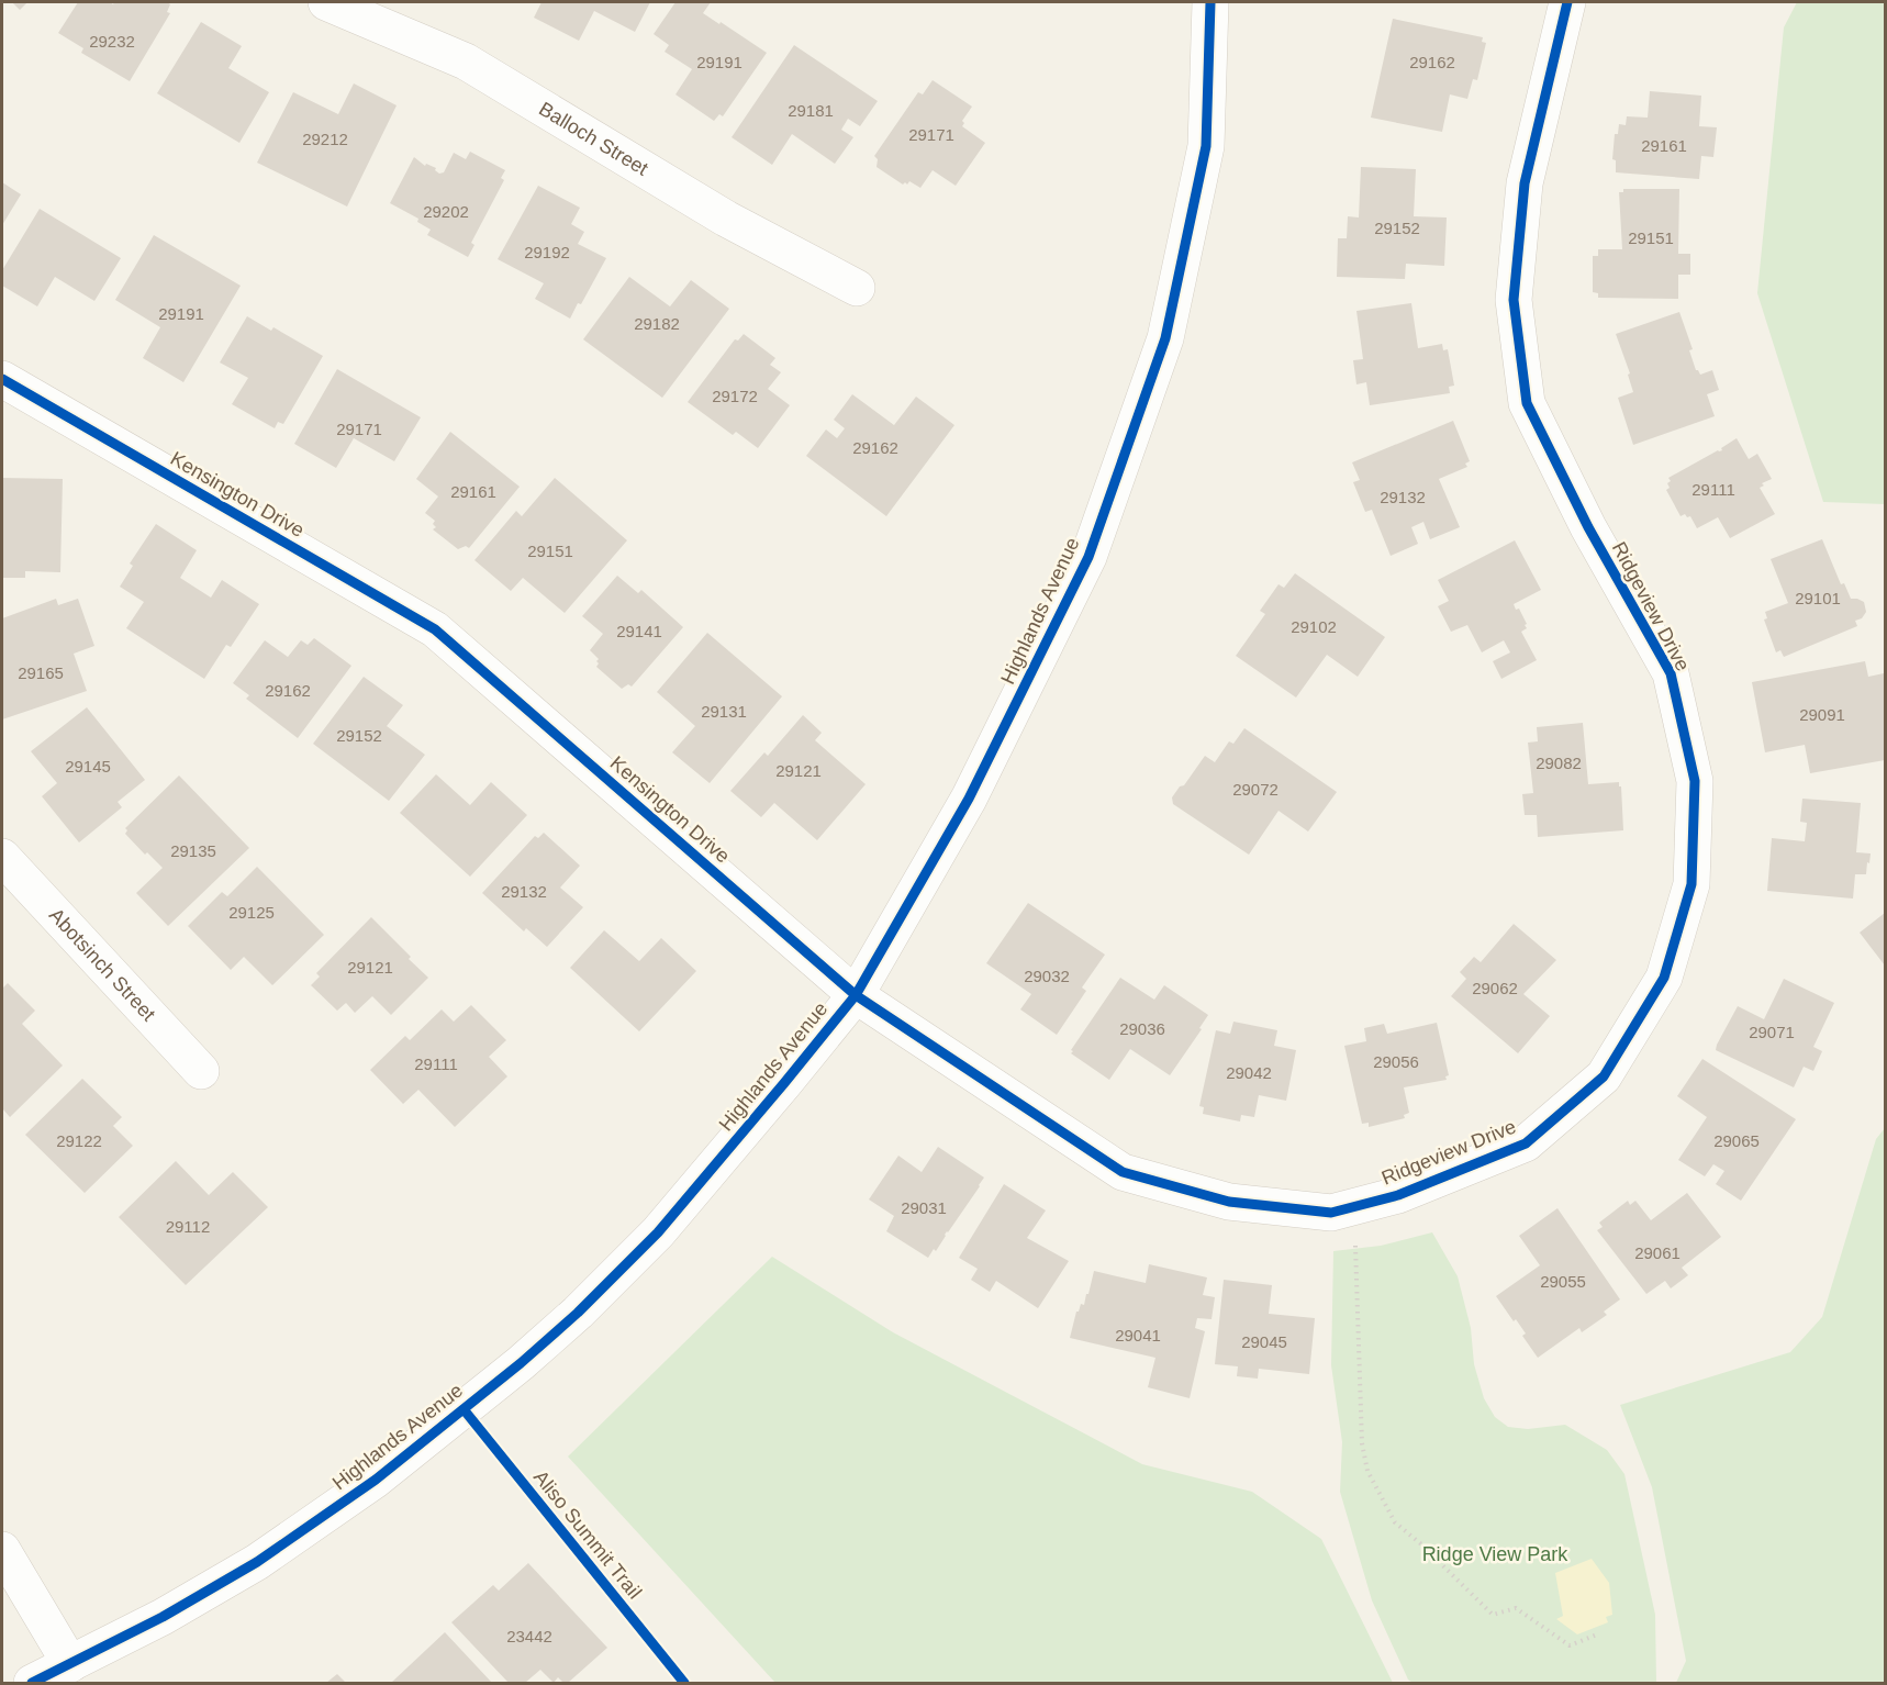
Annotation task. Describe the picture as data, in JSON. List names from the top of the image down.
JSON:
{
  "streets": {
    "street": [
      "Balloch Street",
      "Kensington Drive",
      "Ridgeview Drive",
      "Highlands Avenue",
      "Abotsinch Street"
    ],
    "cycle path": ["Aliso Summit Trail"]
  },
  "crossings": [
    ["Kensington Drive", "Ridgeview Drive"],
    ["Kensington Drive", "Highlands Avenue"]
  ],
  "parks": ["Ridge View Park"],
  "house_numbers": [
    "29232",
    "29191",
    "29162",
    "29181",
    "29171",
    "29212",
    "29161",
    "29202",
    "29152",
    "29151",
    "29192",
    "29191",
    "29182",
    "29172",
    "29171",
    "29162",
    "29111",
    "29161",
    "29132",
    "29151",
    "29101",
    "29102",
    "29141",
    "29165",
    "29162",
    "29131",
    "29091",
    "29152",
    "29082",
    "29145",
    "29121",
    "29072",
    "29135",
    "29132",
    "29125",
    "29121",
    "29032",
    "29062",
    "29036",
    "29071",
    "29056",
    "29111",
    "29042",
    "29122",
    "29065",
    "29031",
    "29112",
    "29061",
    "29055",
    "29041",
    "29045",
    "23442"
  ]
}
